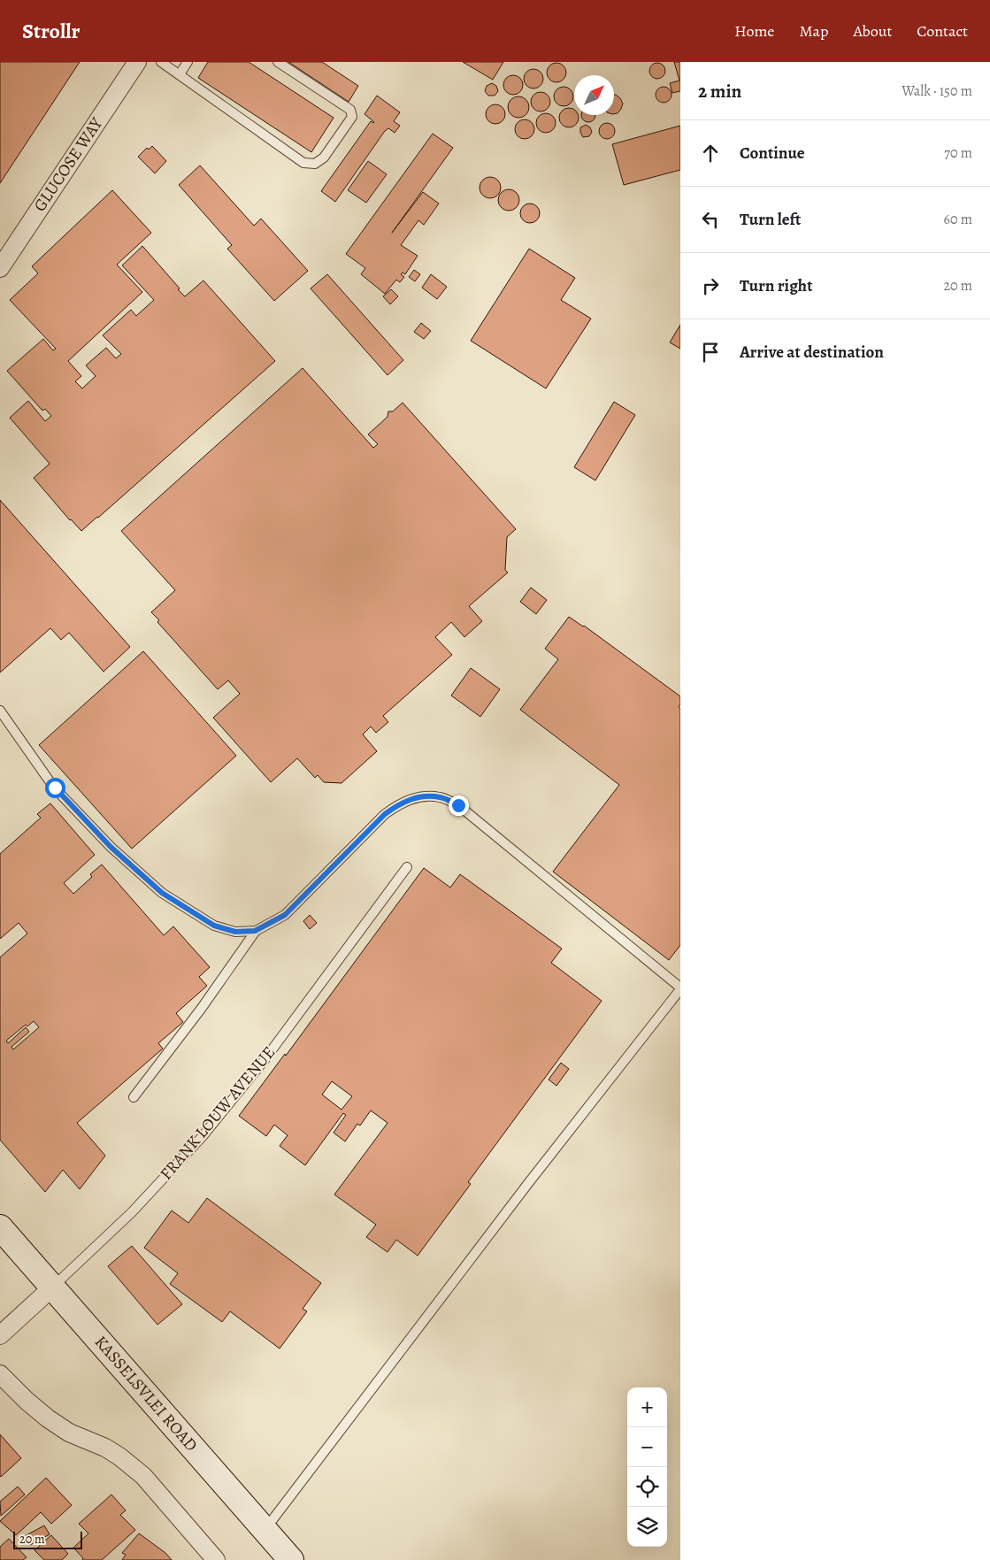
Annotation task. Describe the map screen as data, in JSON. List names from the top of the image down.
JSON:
{
  "streets": {
    "street": ["GLUCOSE WAY", "FRANK LOUW AVENUE", "KASSELSVLEI ROAD"]
  },
  "crossings": [
    ["FRANK LOUW AVENUE", "KASSELSVLEI ROAD"]
  ],
  "scale_bar": "20 m",
  "north": "top right",
  "page": {
    "header": "Strollr",
    "nav": [
      "Home",
      "Map",
      "About",
      "Contact"
    ],
    "heading": ["2 min", "Walk · 150 m"],
    "list": [
      ["Continue", "70 m"],
      ["Turn left", "60 m"],
      ["Turn right", "20 m"],
      "Arrive at destination"
    ],
    "map_buttons": ["+", "−"],
    "scale": "20 m"
  }
}
